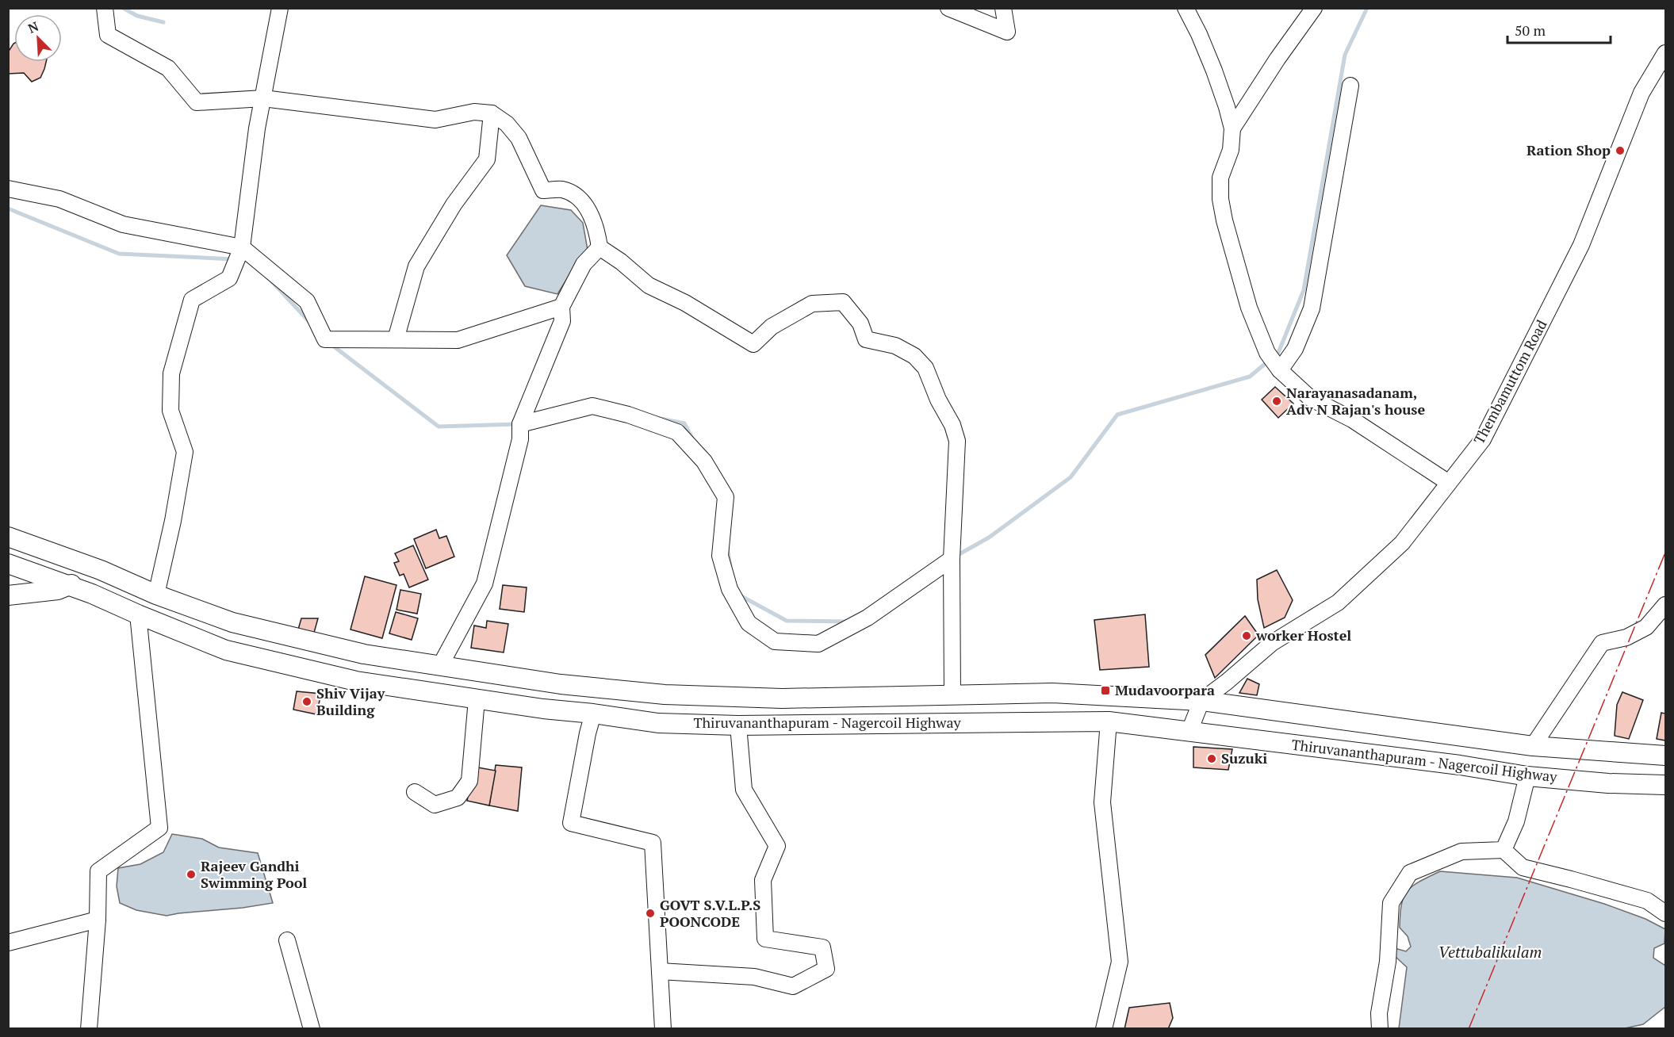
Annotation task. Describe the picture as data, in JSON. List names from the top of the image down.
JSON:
{
  "streets": {
    "main road": ["Thiruvananthapuram - Nagercoil Highway"],
    "street": ["Thembamuttom Road"]
  },
  "crossings": [
    ["Thembamuttom Road", "Thiruvananthapuram - Nagercoil Highway"]
  ],
  "water": ["Vettubalikulam"],
  "places": {
    "other": [
      "Ration Shop",
      "Narayanasadanam, Adv N Rajan's house",
      "worker Hostel",
      "Shiv Vijay Building",
      "Suzuki",
      "Rajeev Gandhi Swimming Pool",
      "GOVT S.V.L.P.S POONCODE"
    ],
    "transit": ["Mudavoorpara"]
  },
  "scale_bar": "50 m",
  "north": "top left"
}
